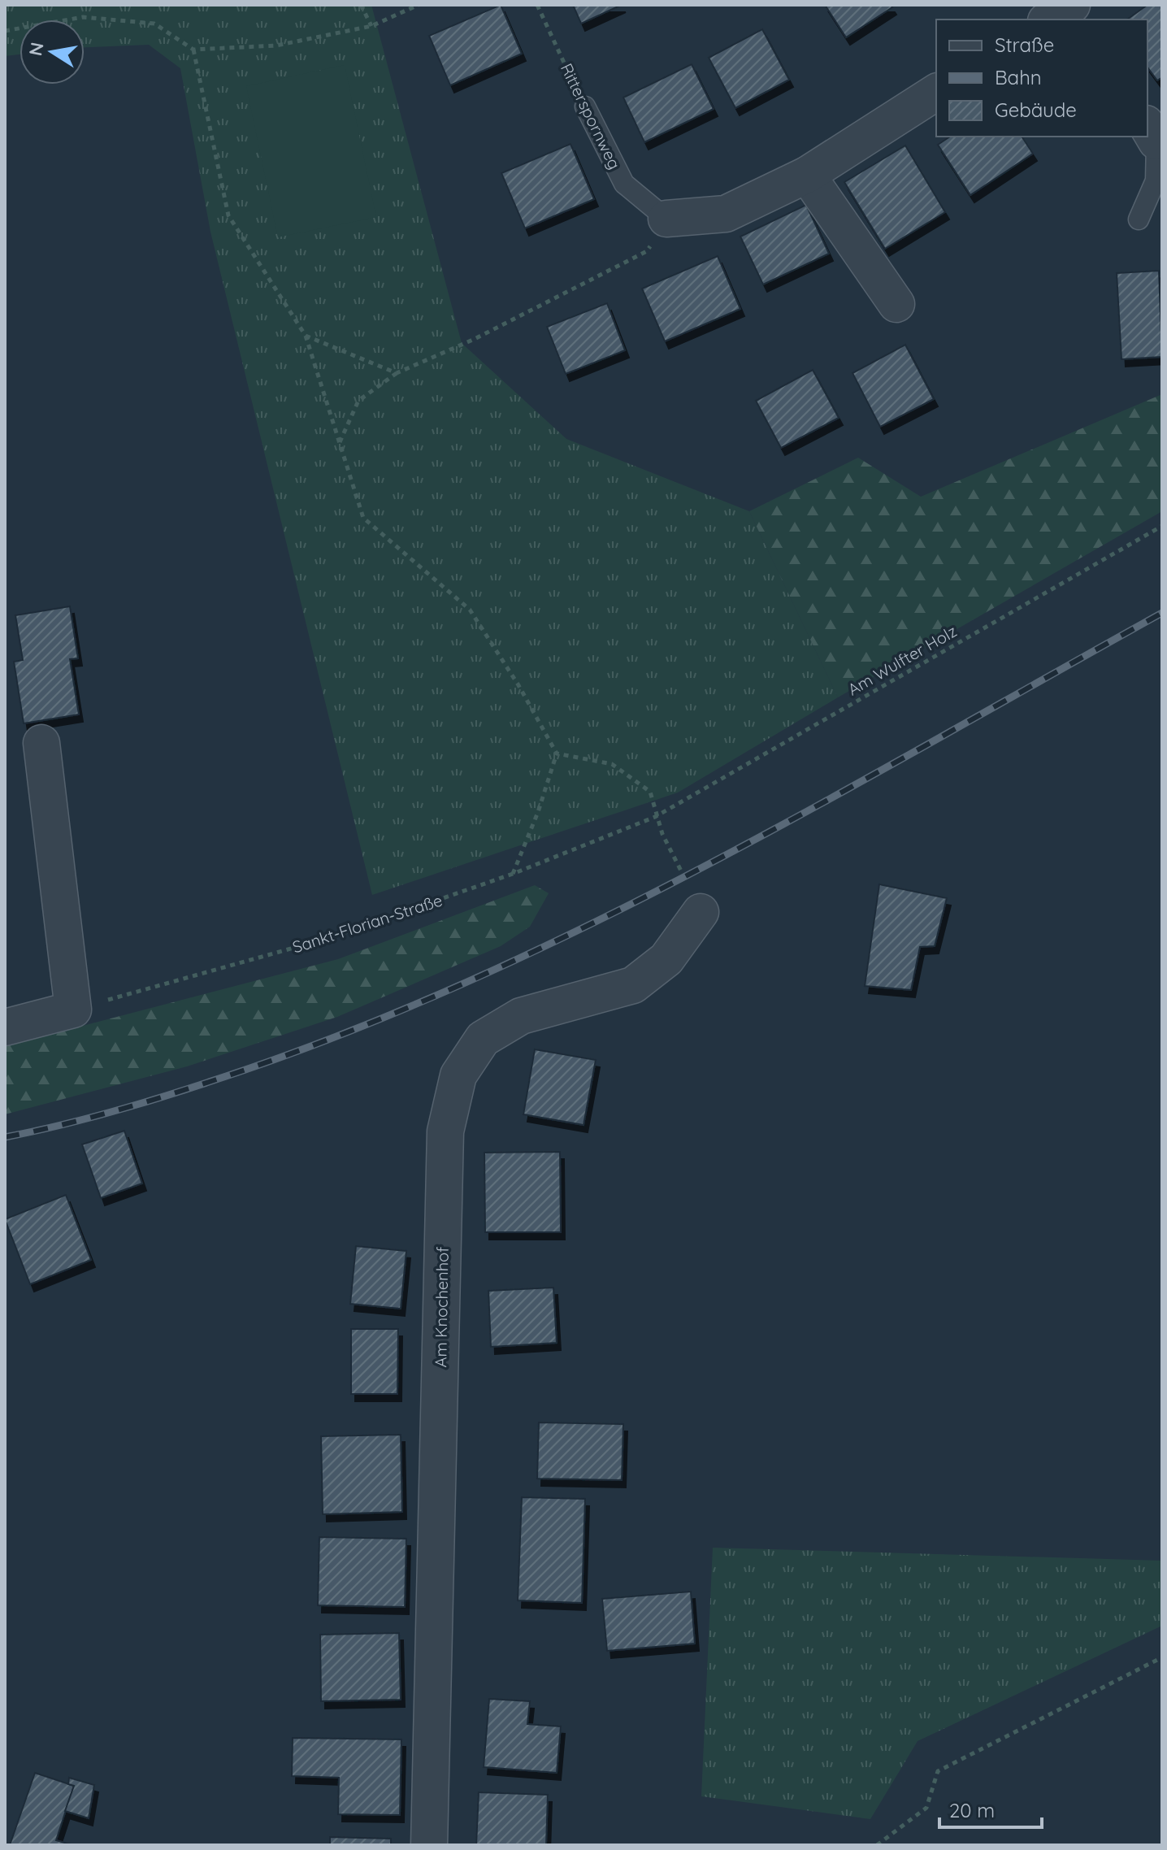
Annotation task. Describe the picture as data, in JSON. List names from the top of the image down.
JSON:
{
  "streets": {
    "street": ["Am Knochenhof"],
    "lane": ["Ritterspornweg"],
    "path": ["Am Wulfter Holz", "Sankt-Florian-Straße"]
  },
  "crossings": [
    ["Am Wulfter Holz", "Sankt-Florian-Straße"]
  ],
  "legend": ["Straße", "Bahn", "Gebäude"],
  "scale_bar": "20 m",
  "north": "left"
}
